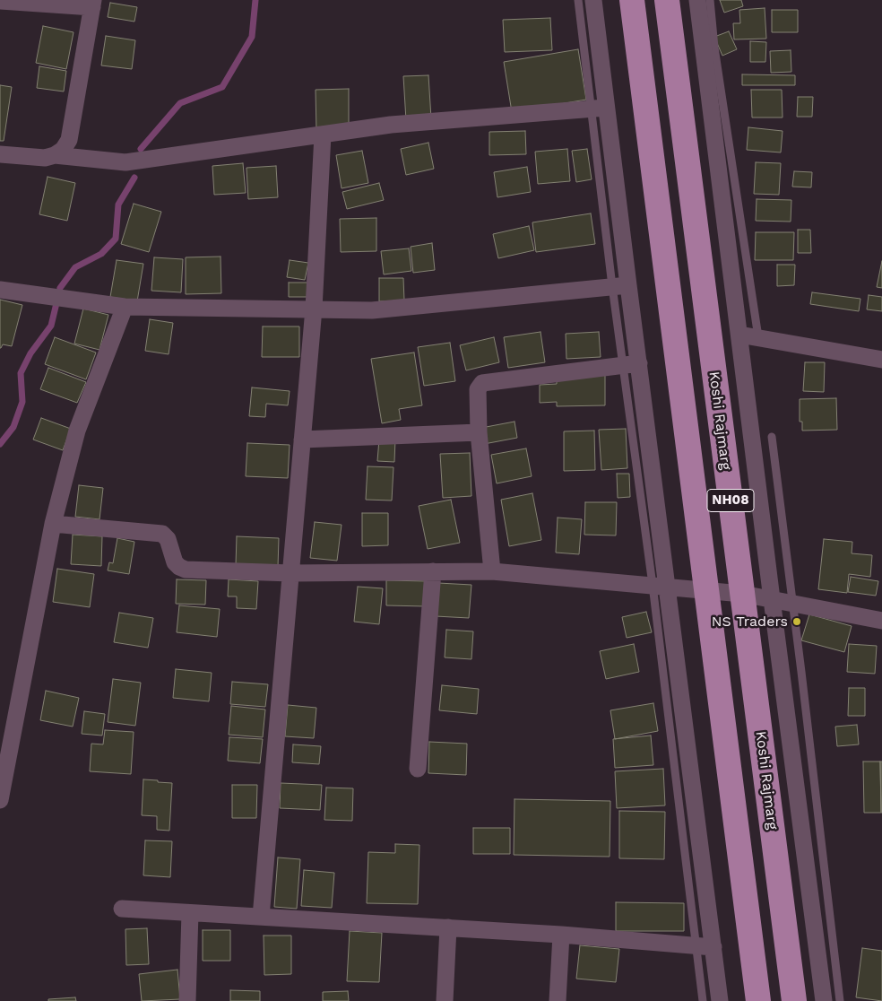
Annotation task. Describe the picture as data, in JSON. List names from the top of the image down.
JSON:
{
  "streets": {
    "main road": ["Koshi Rajmarg", "NH08"]
  },
  "places": ["NS Traders"]
}
